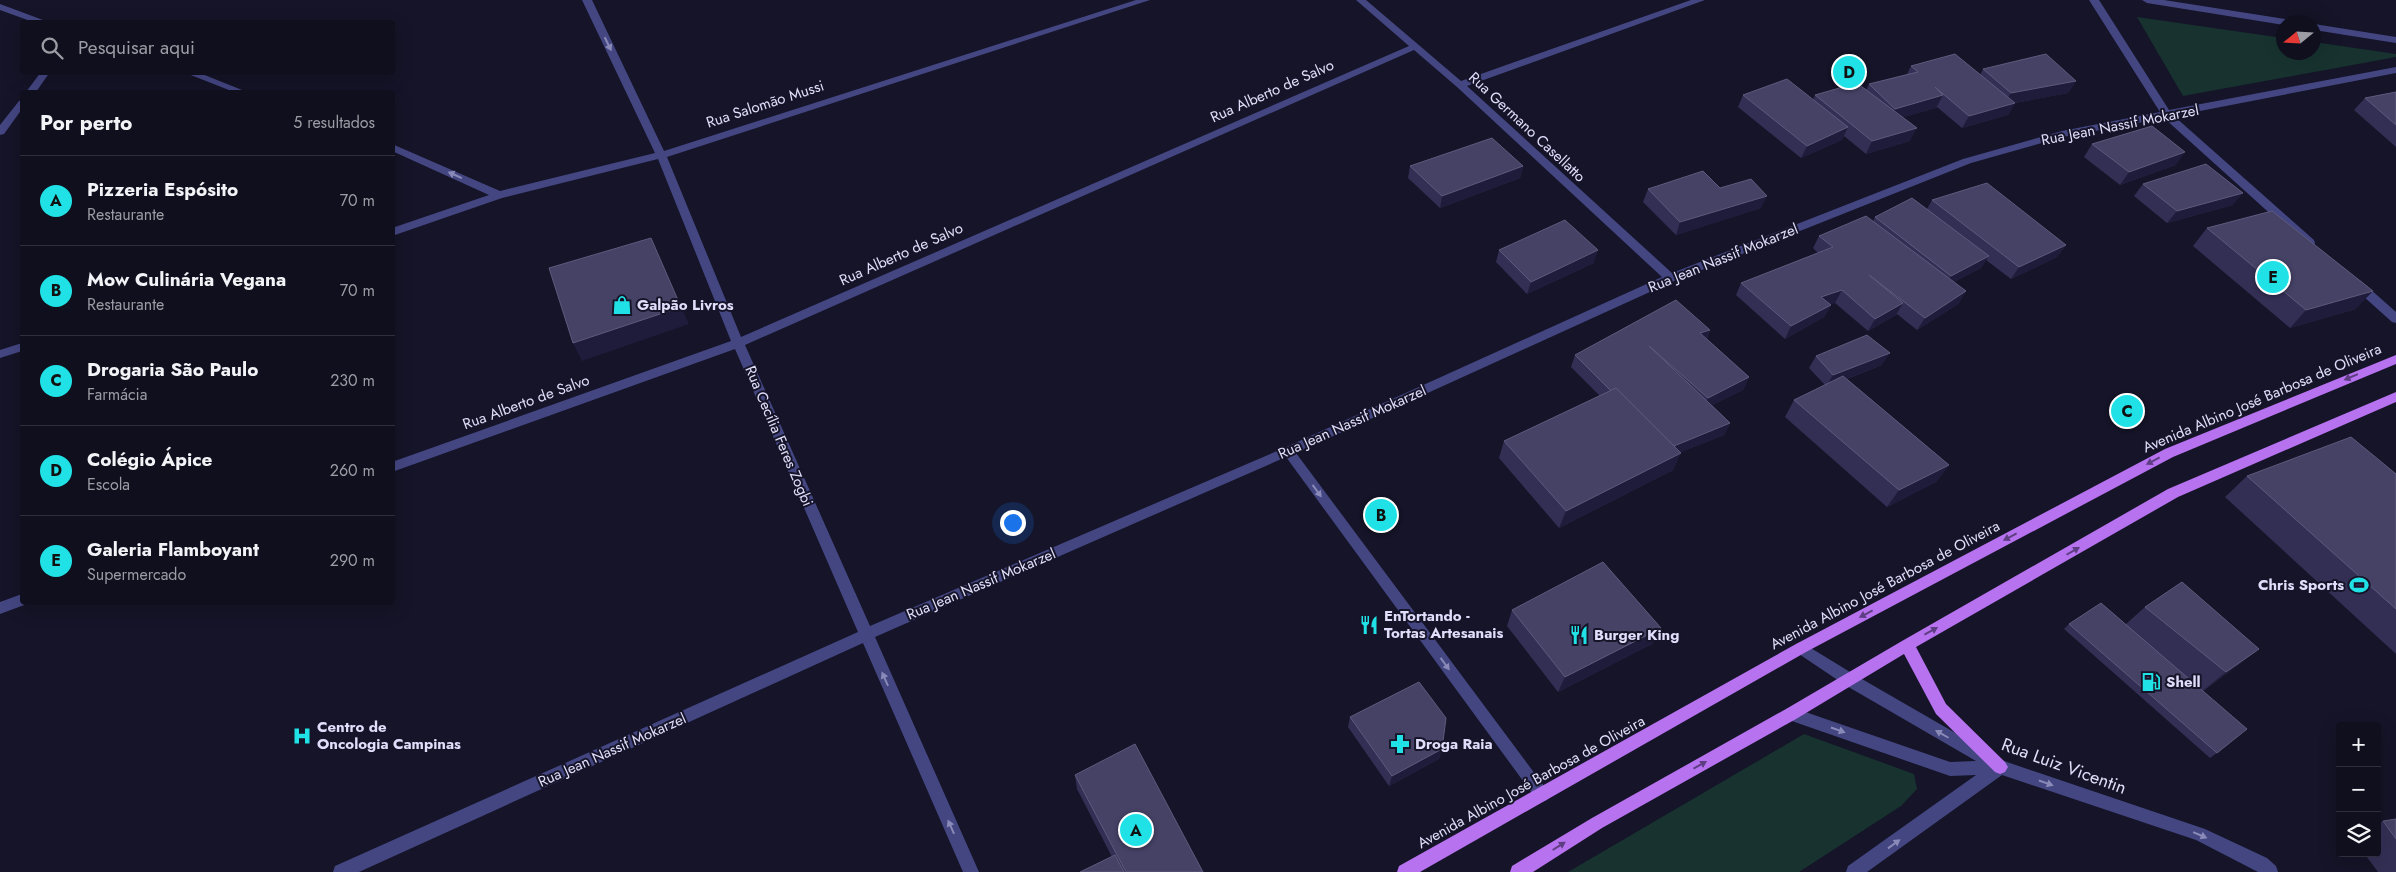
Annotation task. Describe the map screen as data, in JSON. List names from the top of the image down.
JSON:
{
  "streets": {
    "main road": ["Avenida Albino José Barbosa de Oliveira"],
    "street": [
      "Rua Alberto de Salvo",
      "Rua Salomão Mussi",
      "Rua Jean Nassif Mokarzel",
      "Rua Germano Casellatto",
      "Rua Cecília Feres Zogbi",
      "Rua Luiz Vicentin"
    ]
  },
  "crossings": [
    ["Rua Alberto de Salvo", "Rua Germano Casellatto"],
    ["Rua Alberto de Salvo", "Rua Cecília Feres Zogbi"],
    ["Rua Salomão Mussi", "Rua Cecília Feres Zogbi"],
    ["Rua Jean Nassif Mokarzel", "Rua Germano Casellatto"],
    ["Rua Jean Nassif Mokarzel", "Rua Cecília Feres Zogbi"],
    ["Avenida Albino José Barbosa de Oliveira", "Rua Luiz Vicentin"]
  ],
  "places": {
    "shop": ["Galpão Livros"],
    "sports": ["Chris Sports"],
    "restaurant": ["EnTortando - Tortas Artesanais", "Burger King"],
    "fuel station": ["Shell"],
    "hospital": ["Centro de Oncologia Campinas"],
    "pharmacy": ["Droga Raia"]
  },
  "north": "left",
  "page": {
    "search": "Pesquisar aqui",
    "pins": [
      "D",
      "E",
      "C",
      "B",
      "A"
    ],
    "heading": ["Por perto", "5 resultados"],
    "list": [
      {
        "mark": "A",
        "name": "Pizzeria Espósito",
        "note": "Restaurante",
        "value": "70 m"
      },
      {
        "mark": "B",
        "name": "Mow Culinária Vegana",
        "note": "Restaurante",
        "value": "70 m"
      },
      {
        "mark": "C",
        "name": "Drogaria São Paulo",
        "note": "Farmácia",
        "value": "230 m"
      },
      {
        "mark": "D",
        "name": "Colégio Ápice",
        "note": "Escola",
        "value": "260 m"
      },
      {
        "mark": "E",
        "name": "Galeria Flamboyant",
        "note": "Supermercado",
        "value": "290 m"
      }
    ],
    "map_buttons": ["+", "−"]
  }
}
